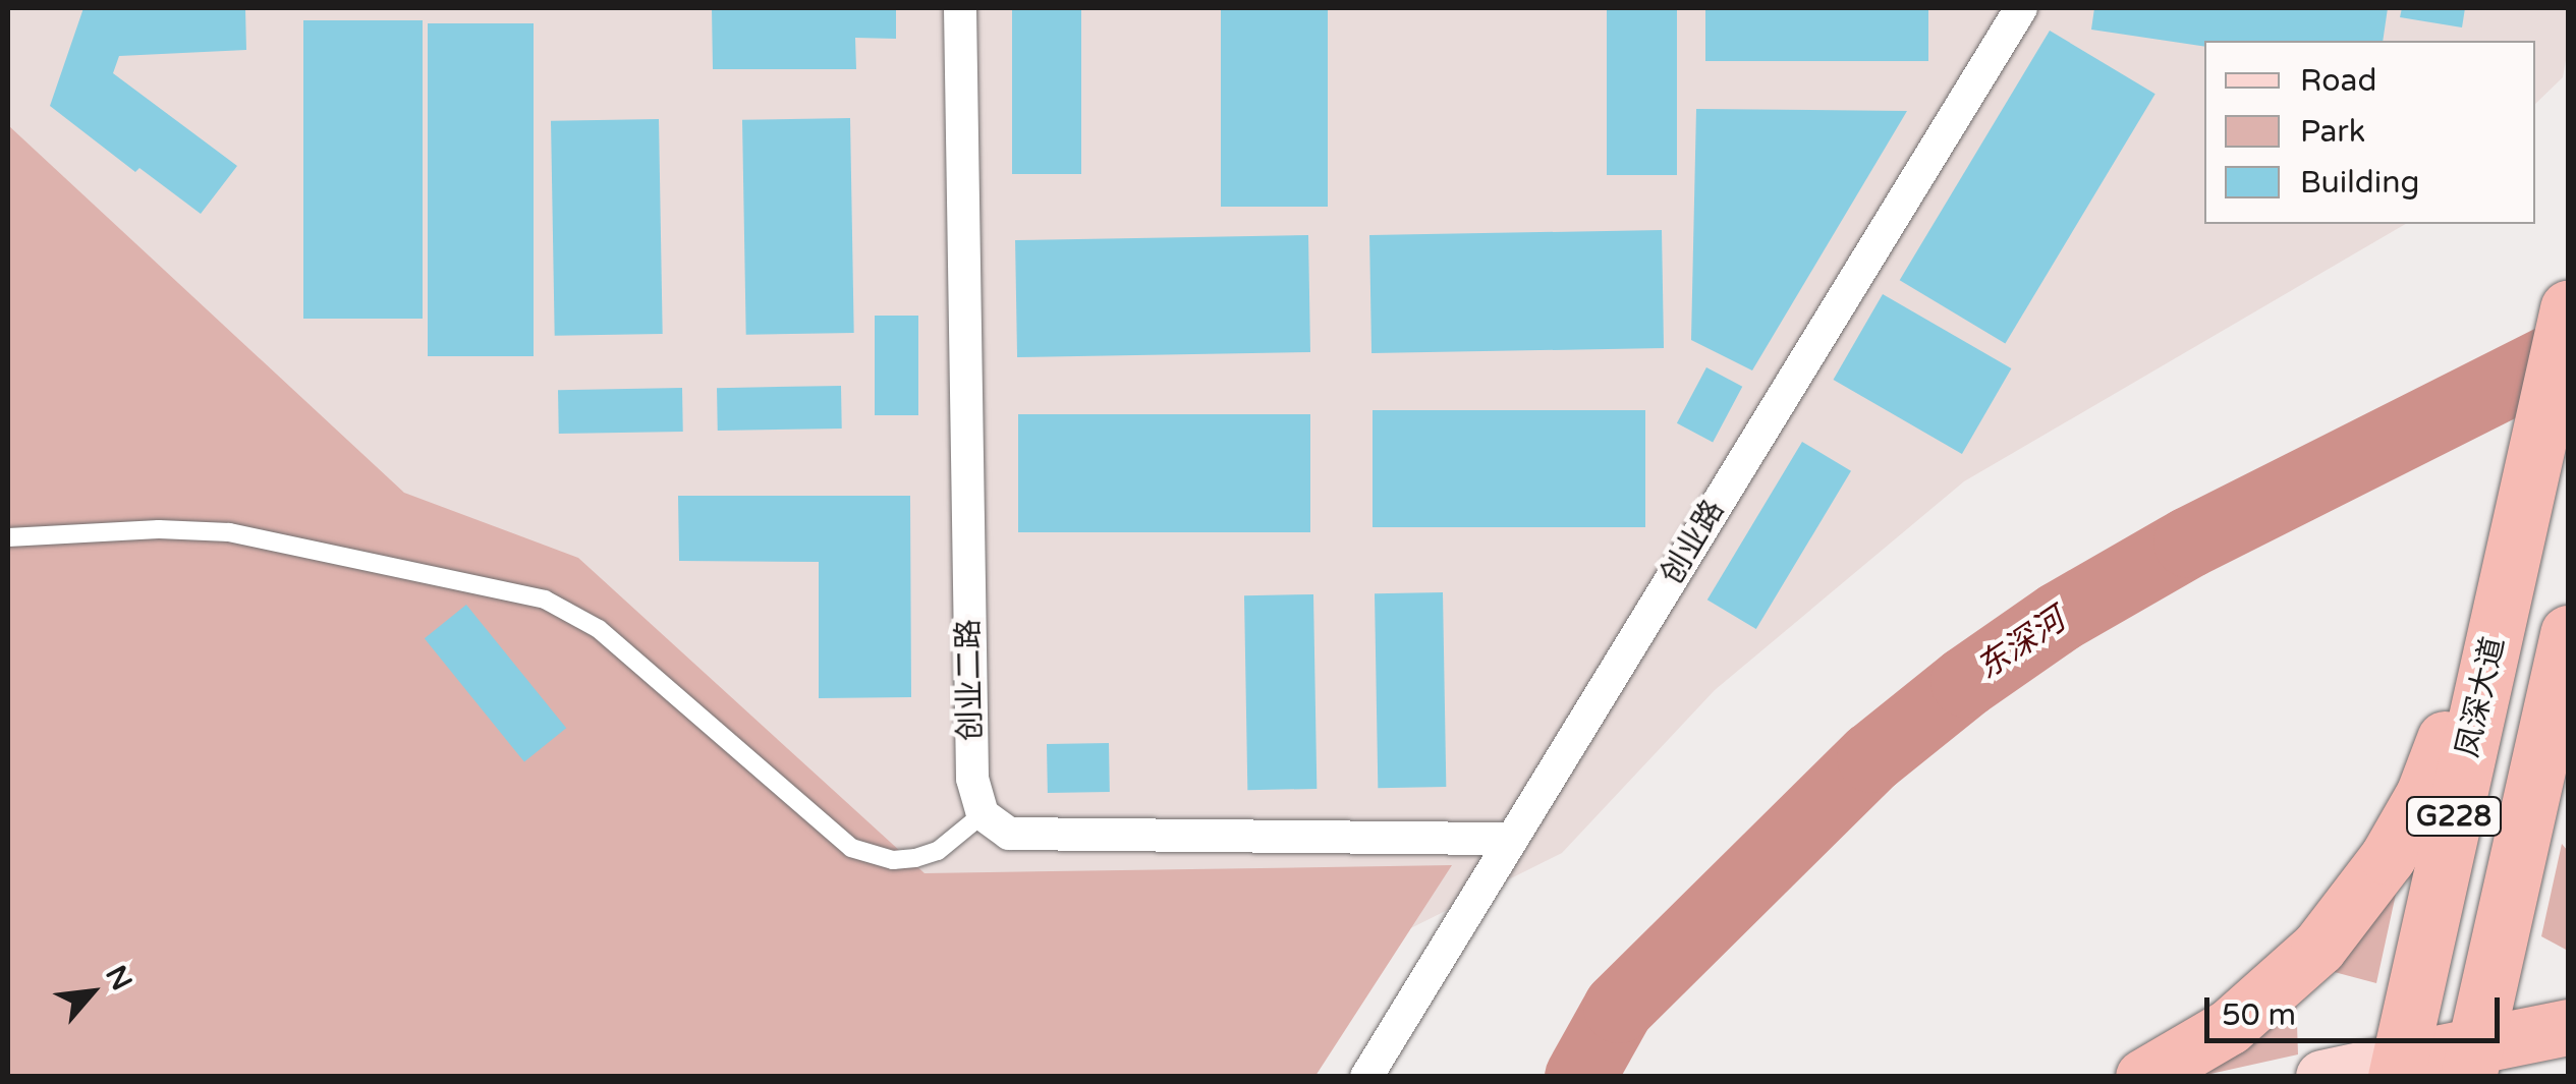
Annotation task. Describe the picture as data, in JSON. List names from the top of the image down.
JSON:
{
  "streets": {
    "highway": ["凤深大道", "G228"],
    "street": ["创业路", "创业二路"]
  },
  "crossings": [
    ["凤深大道", "G228"]
  ],
  "water": ["东深河"],
  "legend": ["Road", "Park", "Building"],
  "scale_bar": "50 m",
  "north": "top right"
}
